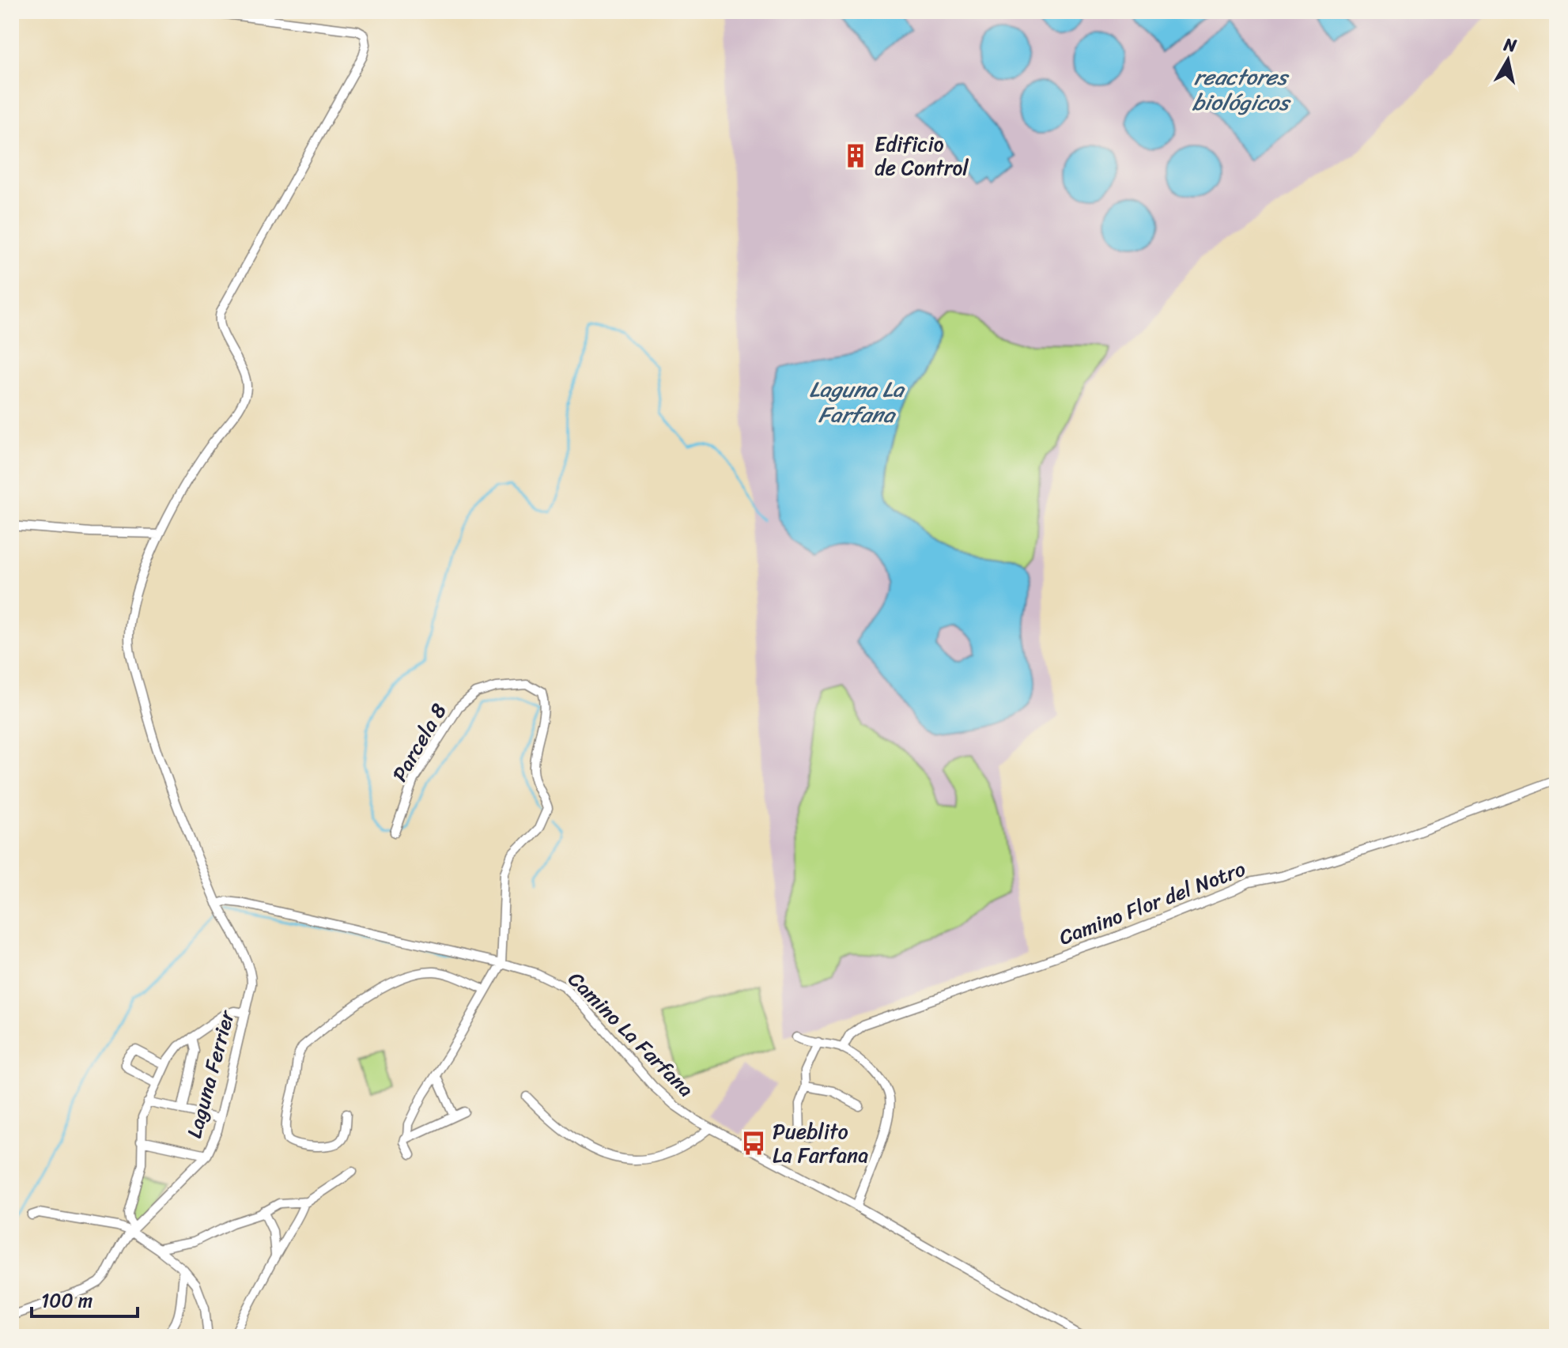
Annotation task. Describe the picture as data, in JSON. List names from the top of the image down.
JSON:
{
  "streets": {
    "street": [
      "Parcela 8",
      "Camino Flor del Notro",
      "Camino La Farfana",
      "Laguna Ferrier"
    ]
  },
  "crossings": [
    ["Parcela 8", "Camino La Farfana"],
    ["Camino La Farfana", "Laguna Ferrier"]
  ],
  "water": ["reactores biológicos", "Laguna La Farfana"],
  "places": {
    "building": ["Edificio de Control"],
    "bus stop": ["Pueblito La Farfana"]
  },
  "scale_bar": "100 m",
  "north": "top"
}
